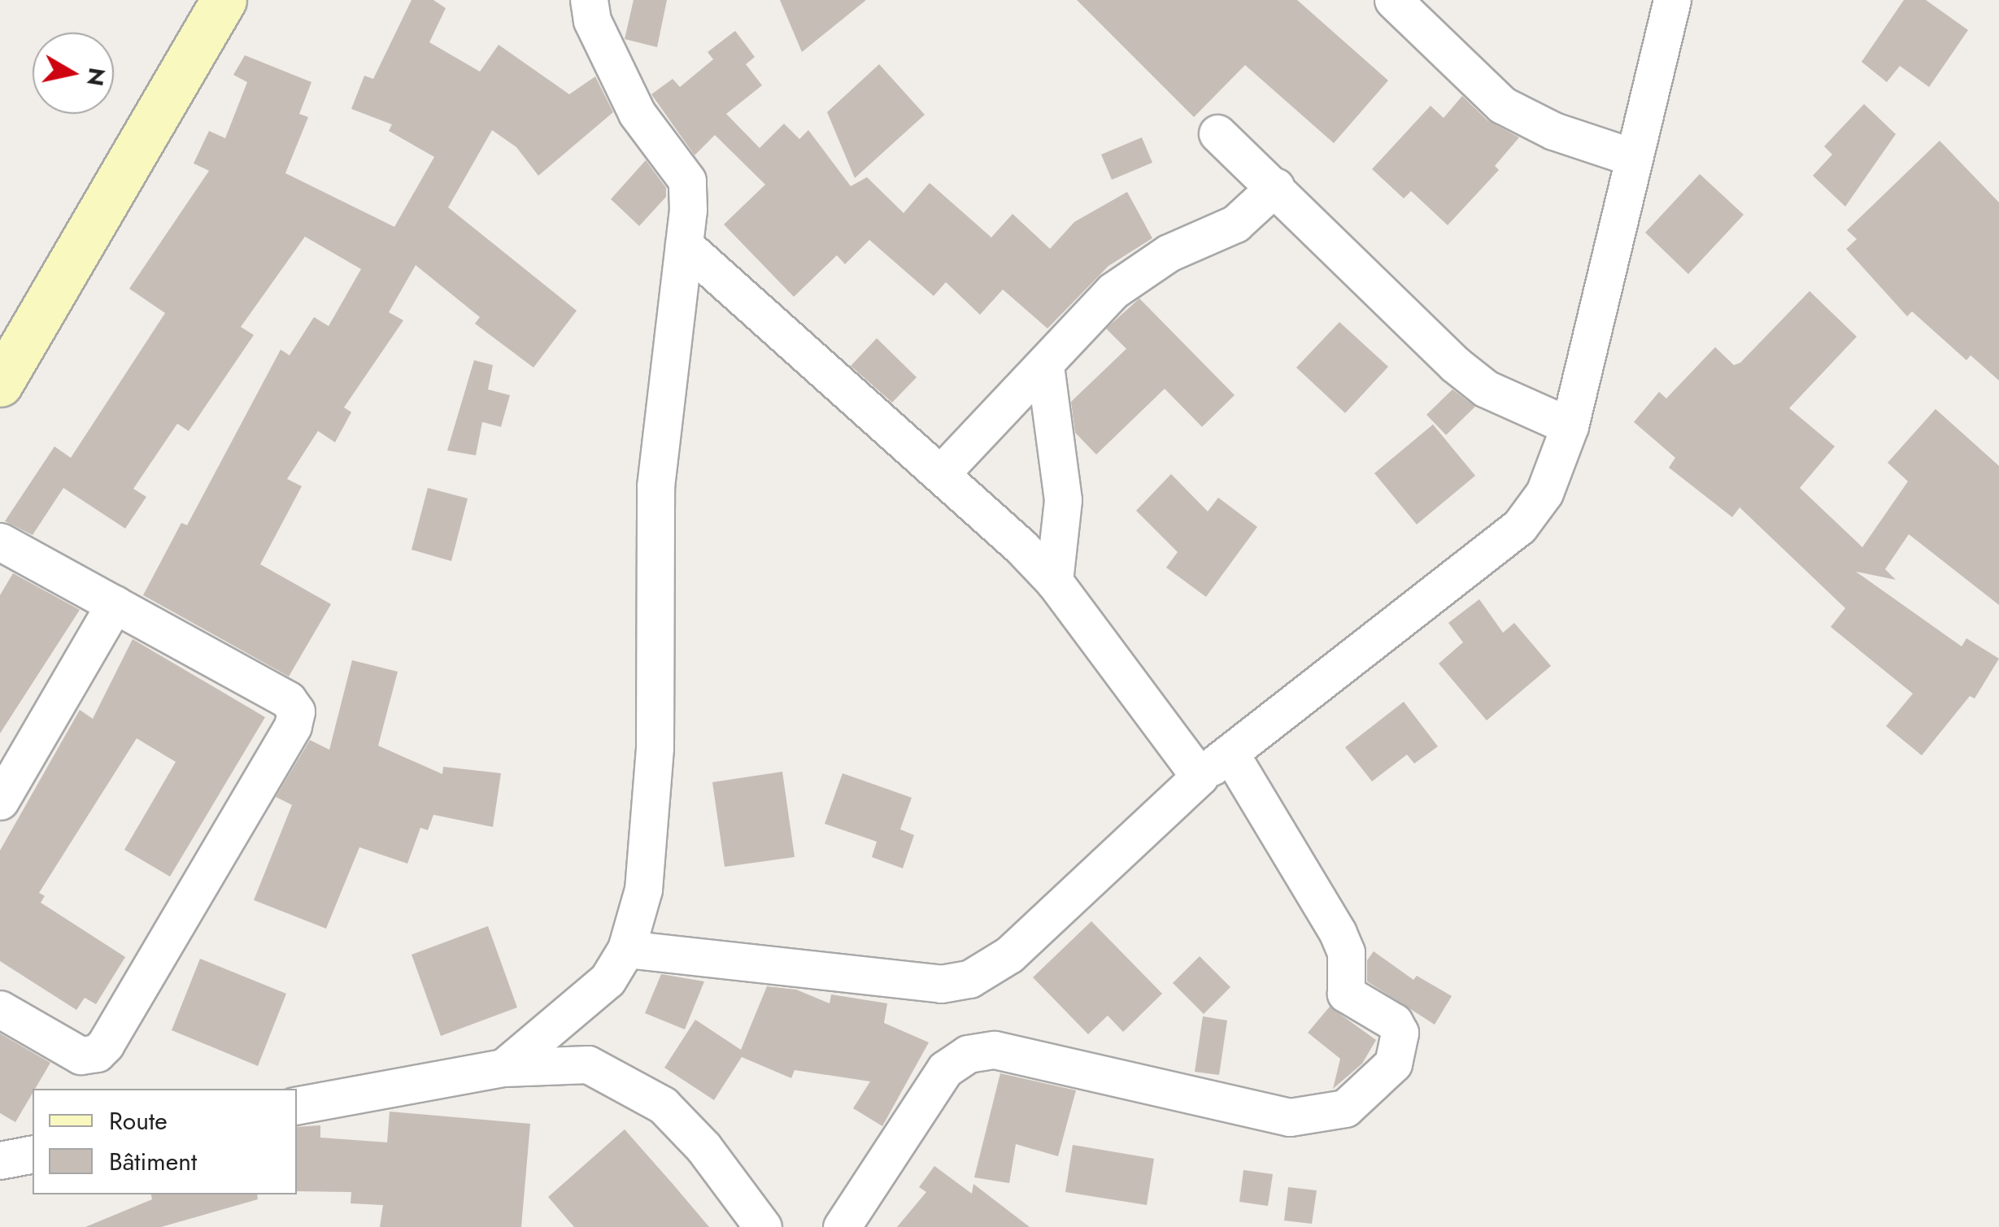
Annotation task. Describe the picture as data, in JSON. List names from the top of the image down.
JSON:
{
  "legend": ["Route", "Bâtiment"],
  "north": "right"
}
